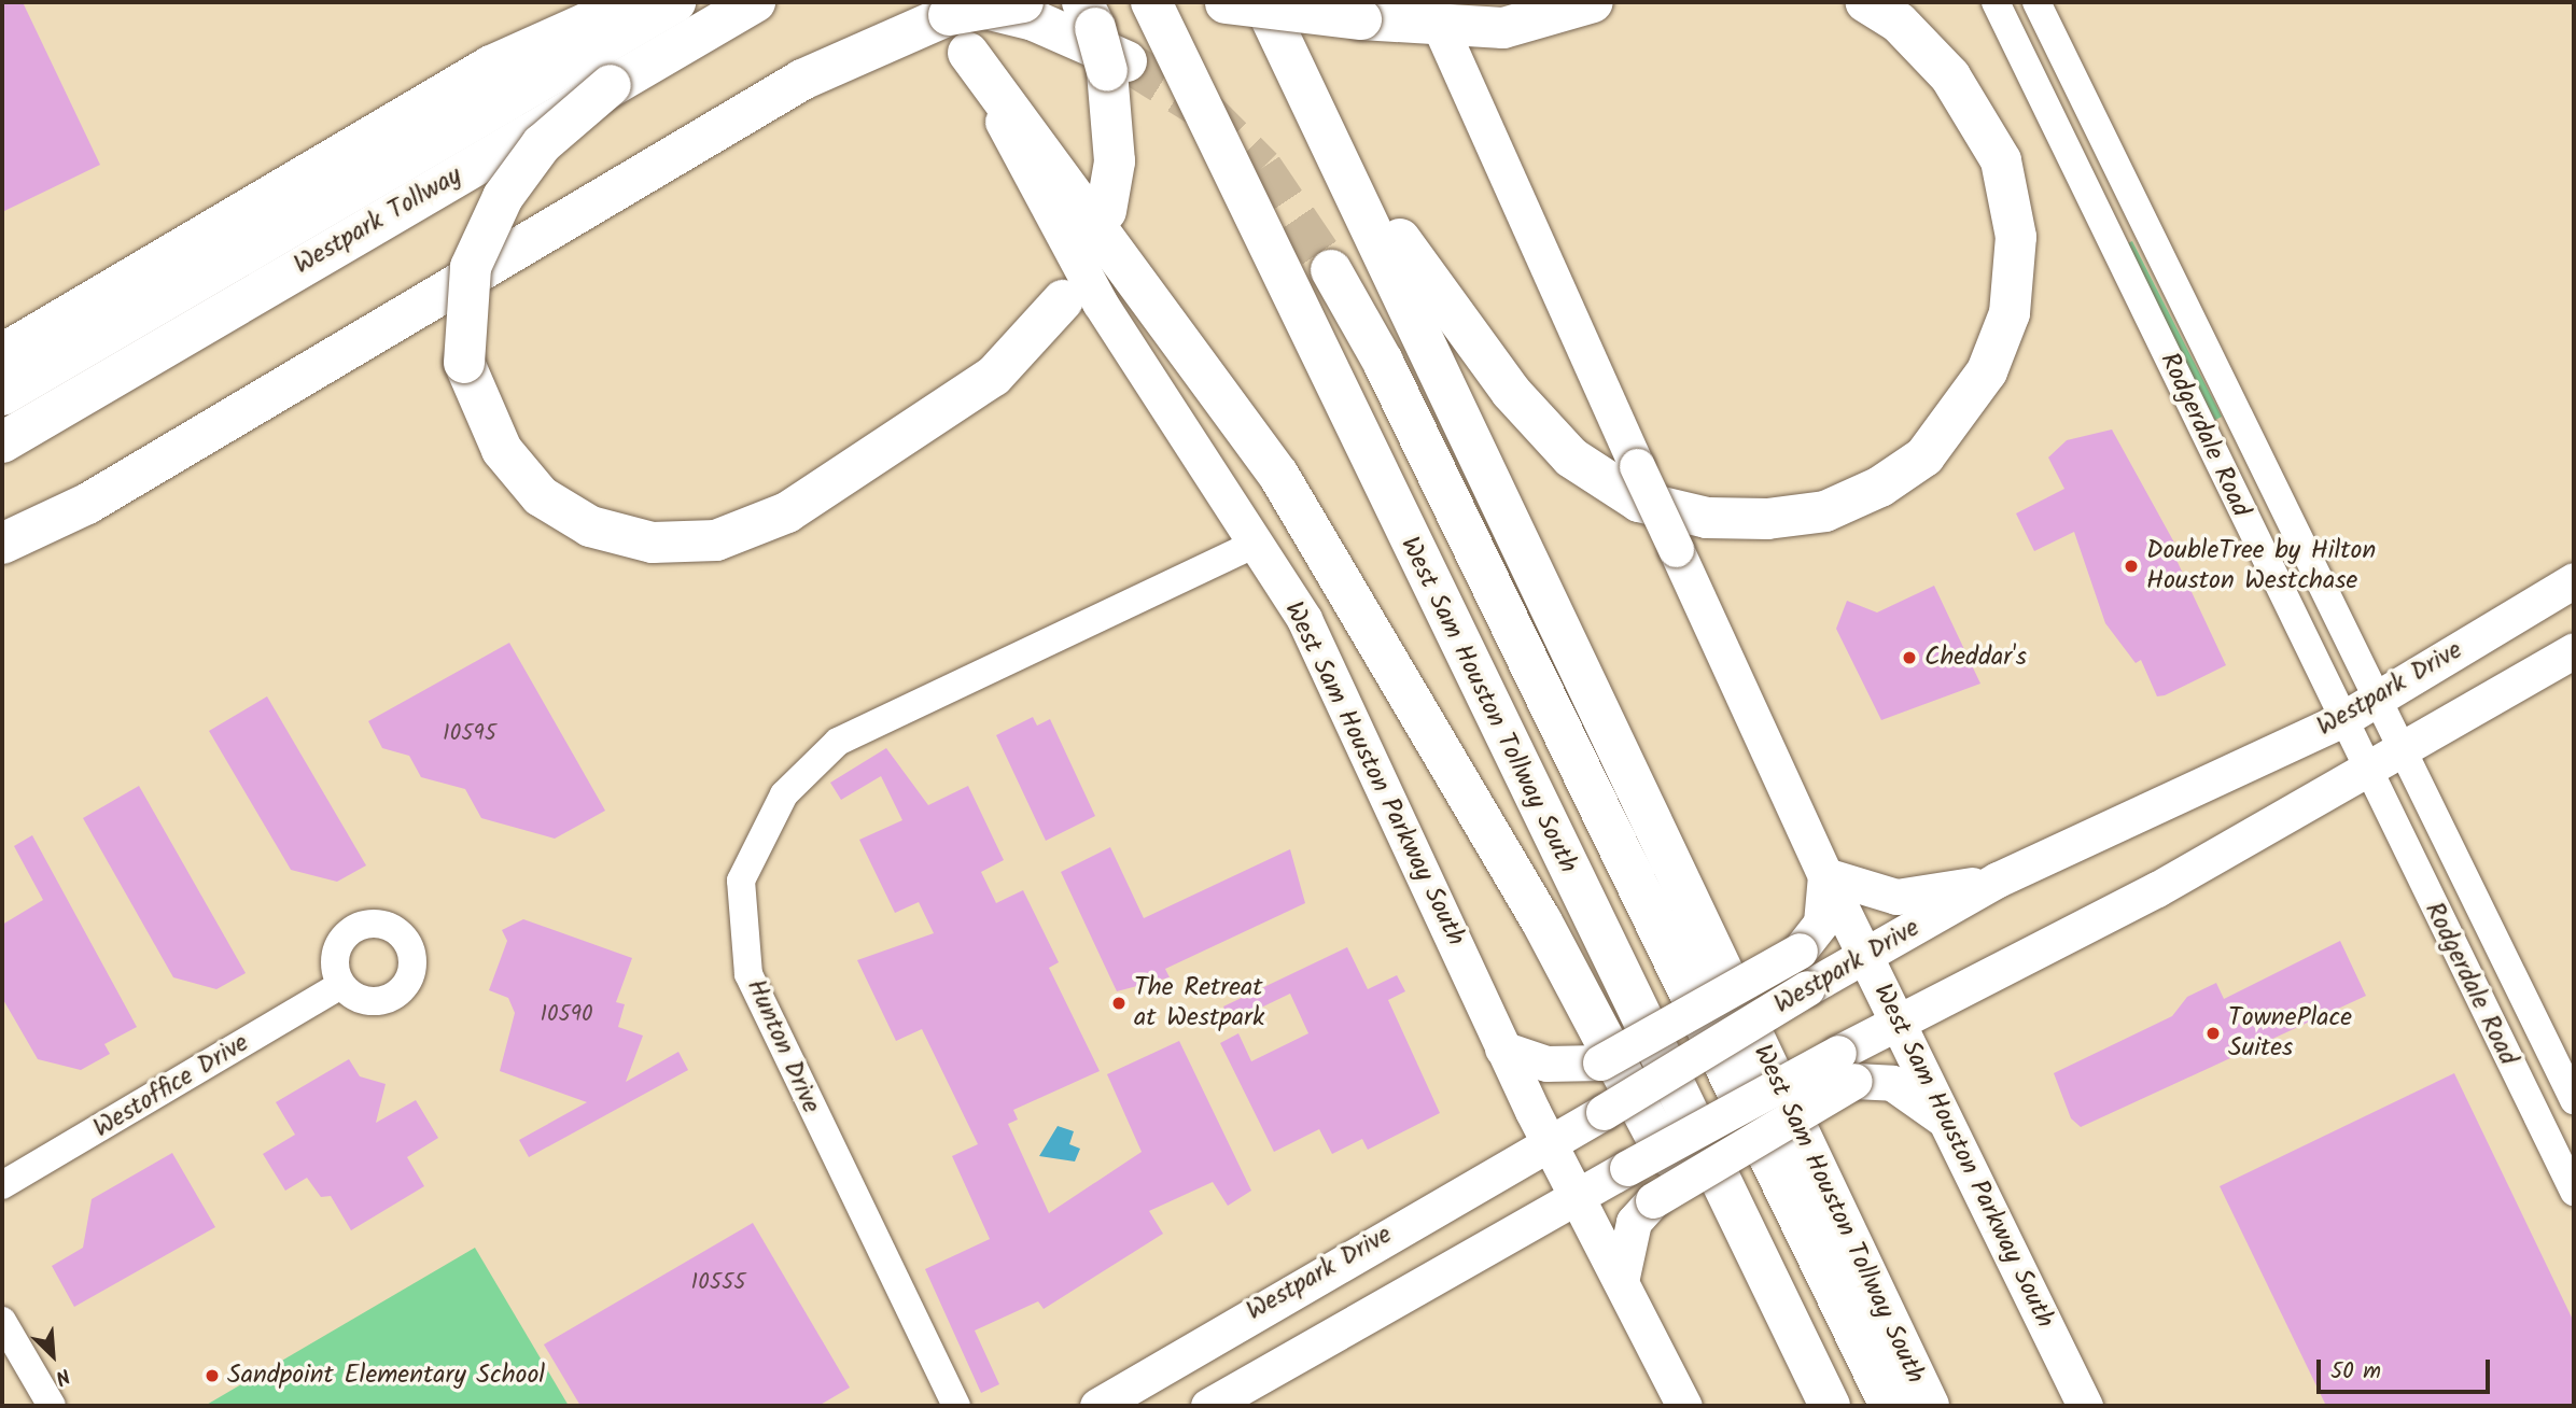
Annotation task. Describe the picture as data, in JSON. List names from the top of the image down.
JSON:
{
  "streets": {
    "highway": ["Westpark Tollway", "West Sam Houston Tollway South"],
    "main road": ["Westpark Drive", "West Sam Houston Parkway South"],
    "street": ["Rodgerdale Road", "Hunton Drive", "Westoffice Drive"]
  },
  "crossings": [
    ["Rodgerdale Road", "Westpark Drive"],
    ["Westpark Drive", "West Sam Houston Parkway South"],
    ["West Sam Houston Parkway South", "Hunton Drive"]
  ],
  "places": [
    "DoubleTree by Hilton Houston Westchase",
    "Cheddar's",
    "The Retreat at Westpark",
    "TownePlace Suites",
    "Sandpoint Elementary School"
  ],
  "house_numbers": ["10595", "10590", "10555"],
  "scale_bar": "50 m",
  "north": "bottom right"
}
